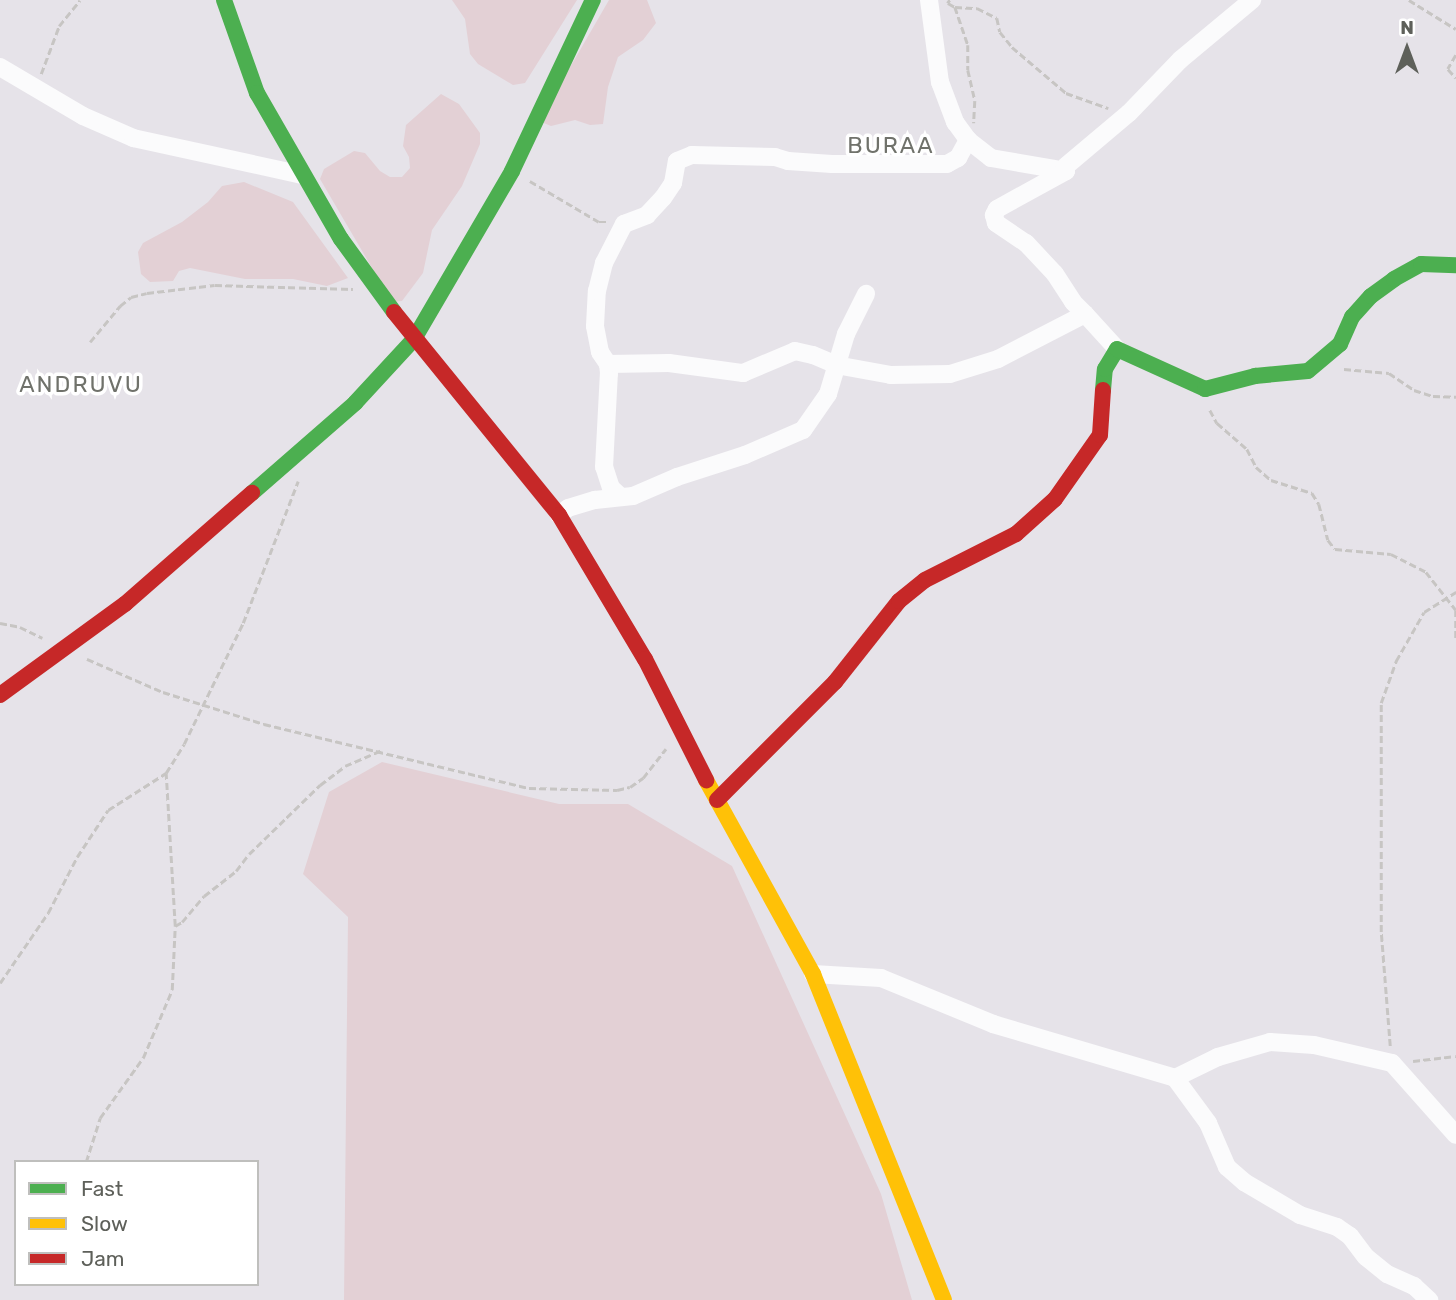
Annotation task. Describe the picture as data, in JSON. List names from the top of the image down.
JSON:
{
  "districts": ["BURAA", "ANDRUVU"],
  "legend": ["Fast", "Slow", "Jam"],
  "north": "top"
}
